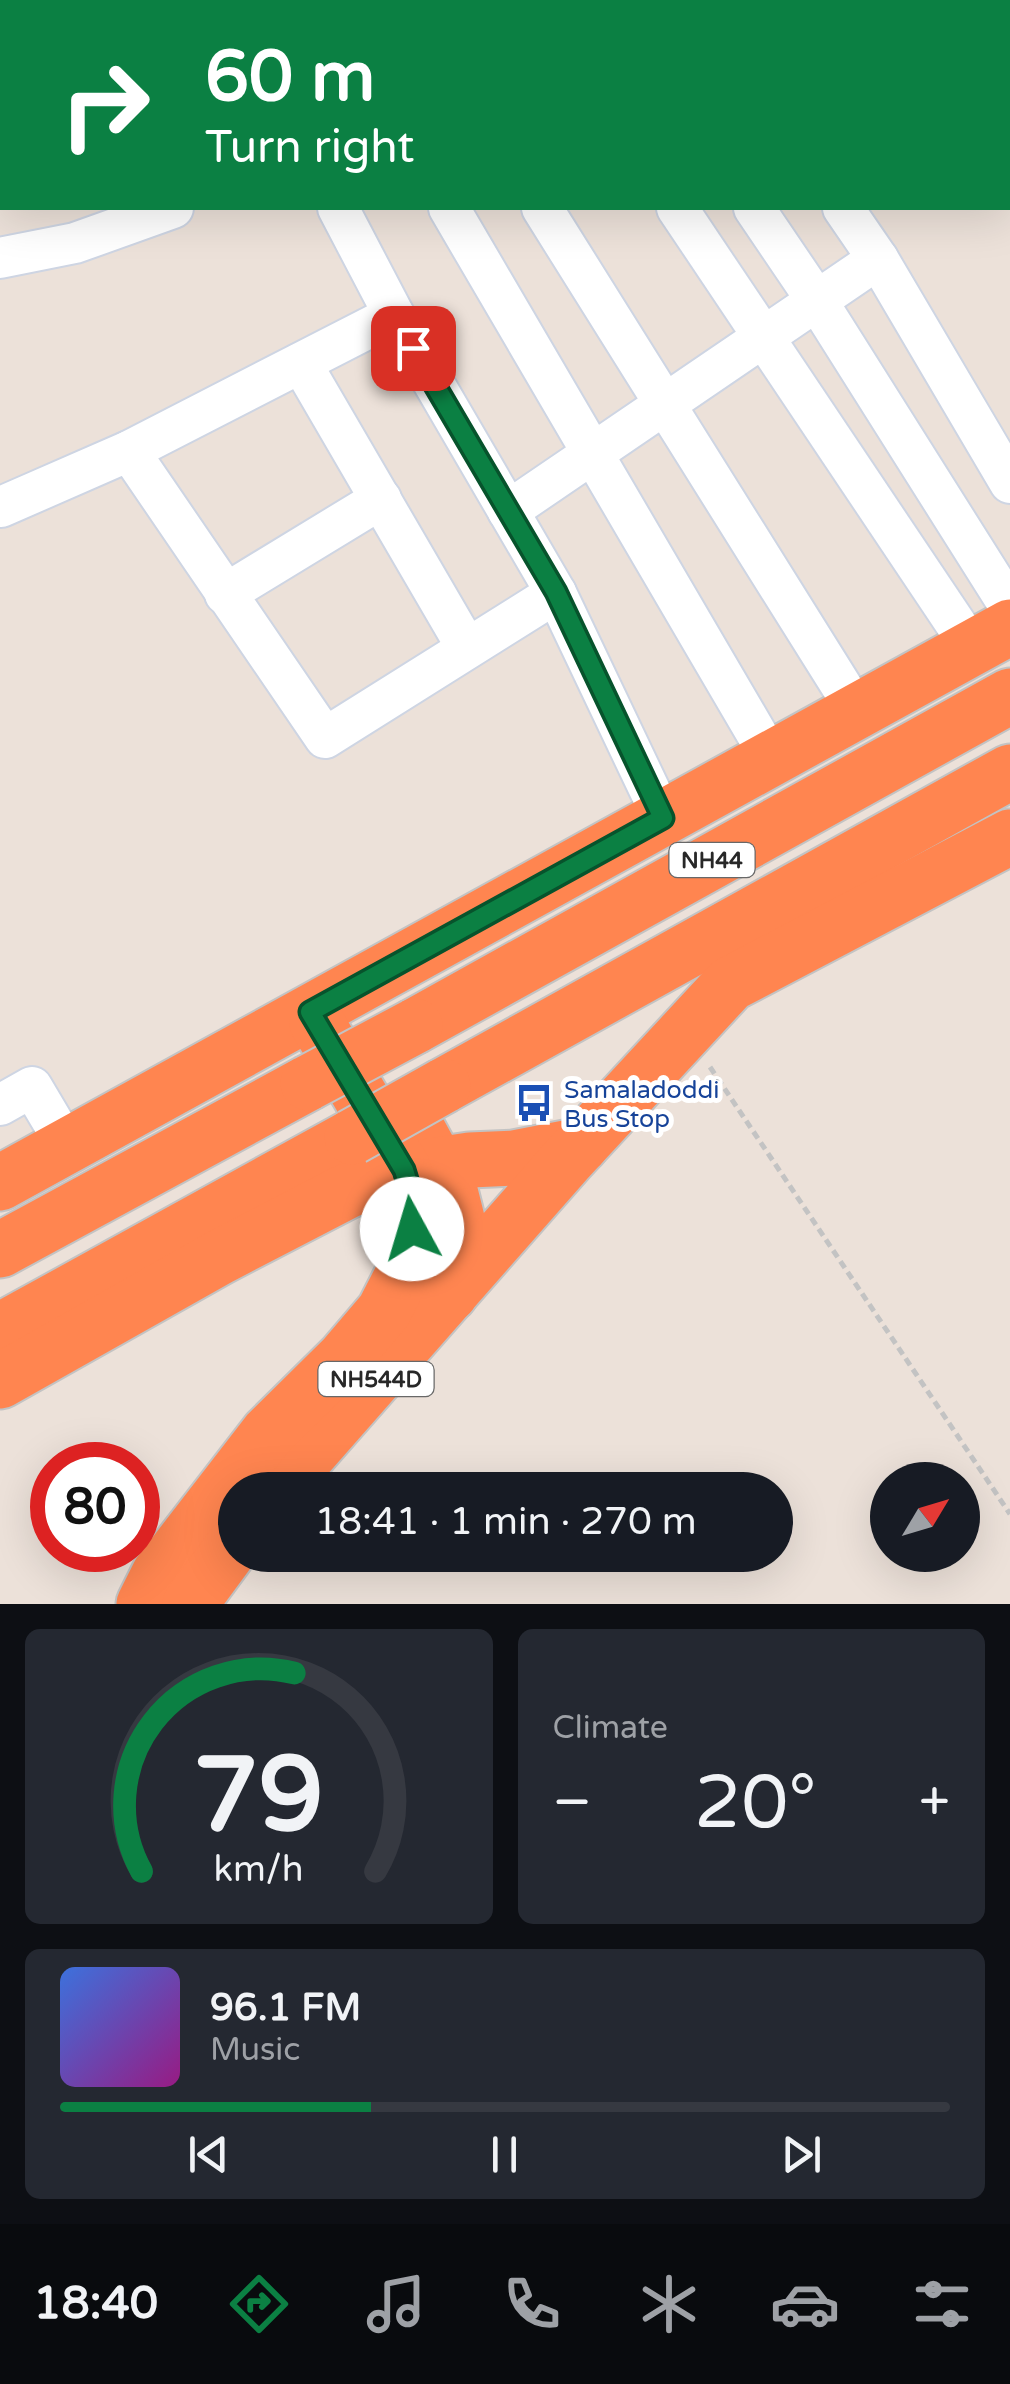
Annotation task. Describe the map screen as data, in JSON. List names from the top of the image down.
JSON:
{
  "streets": {
    "highway": ["NH44", "NH544D"]
  },
  "places": {
    "bus stop": ["Samaladoddi Bus Stop"]
  },
  "north": "top right",
  "page": {
    "turn": ["60 m", "Turn right"],
    "limit": "80",
    "trip": "18:41 · 1 min · 270 m",
    "tile": "Climate",
    "heat": ["−", "20°", "+"],
    "song": ["96.1 FM", "Music"],
    "tabs": "18:40",
    "gauge": ["79", "km/h"]
  }
}
